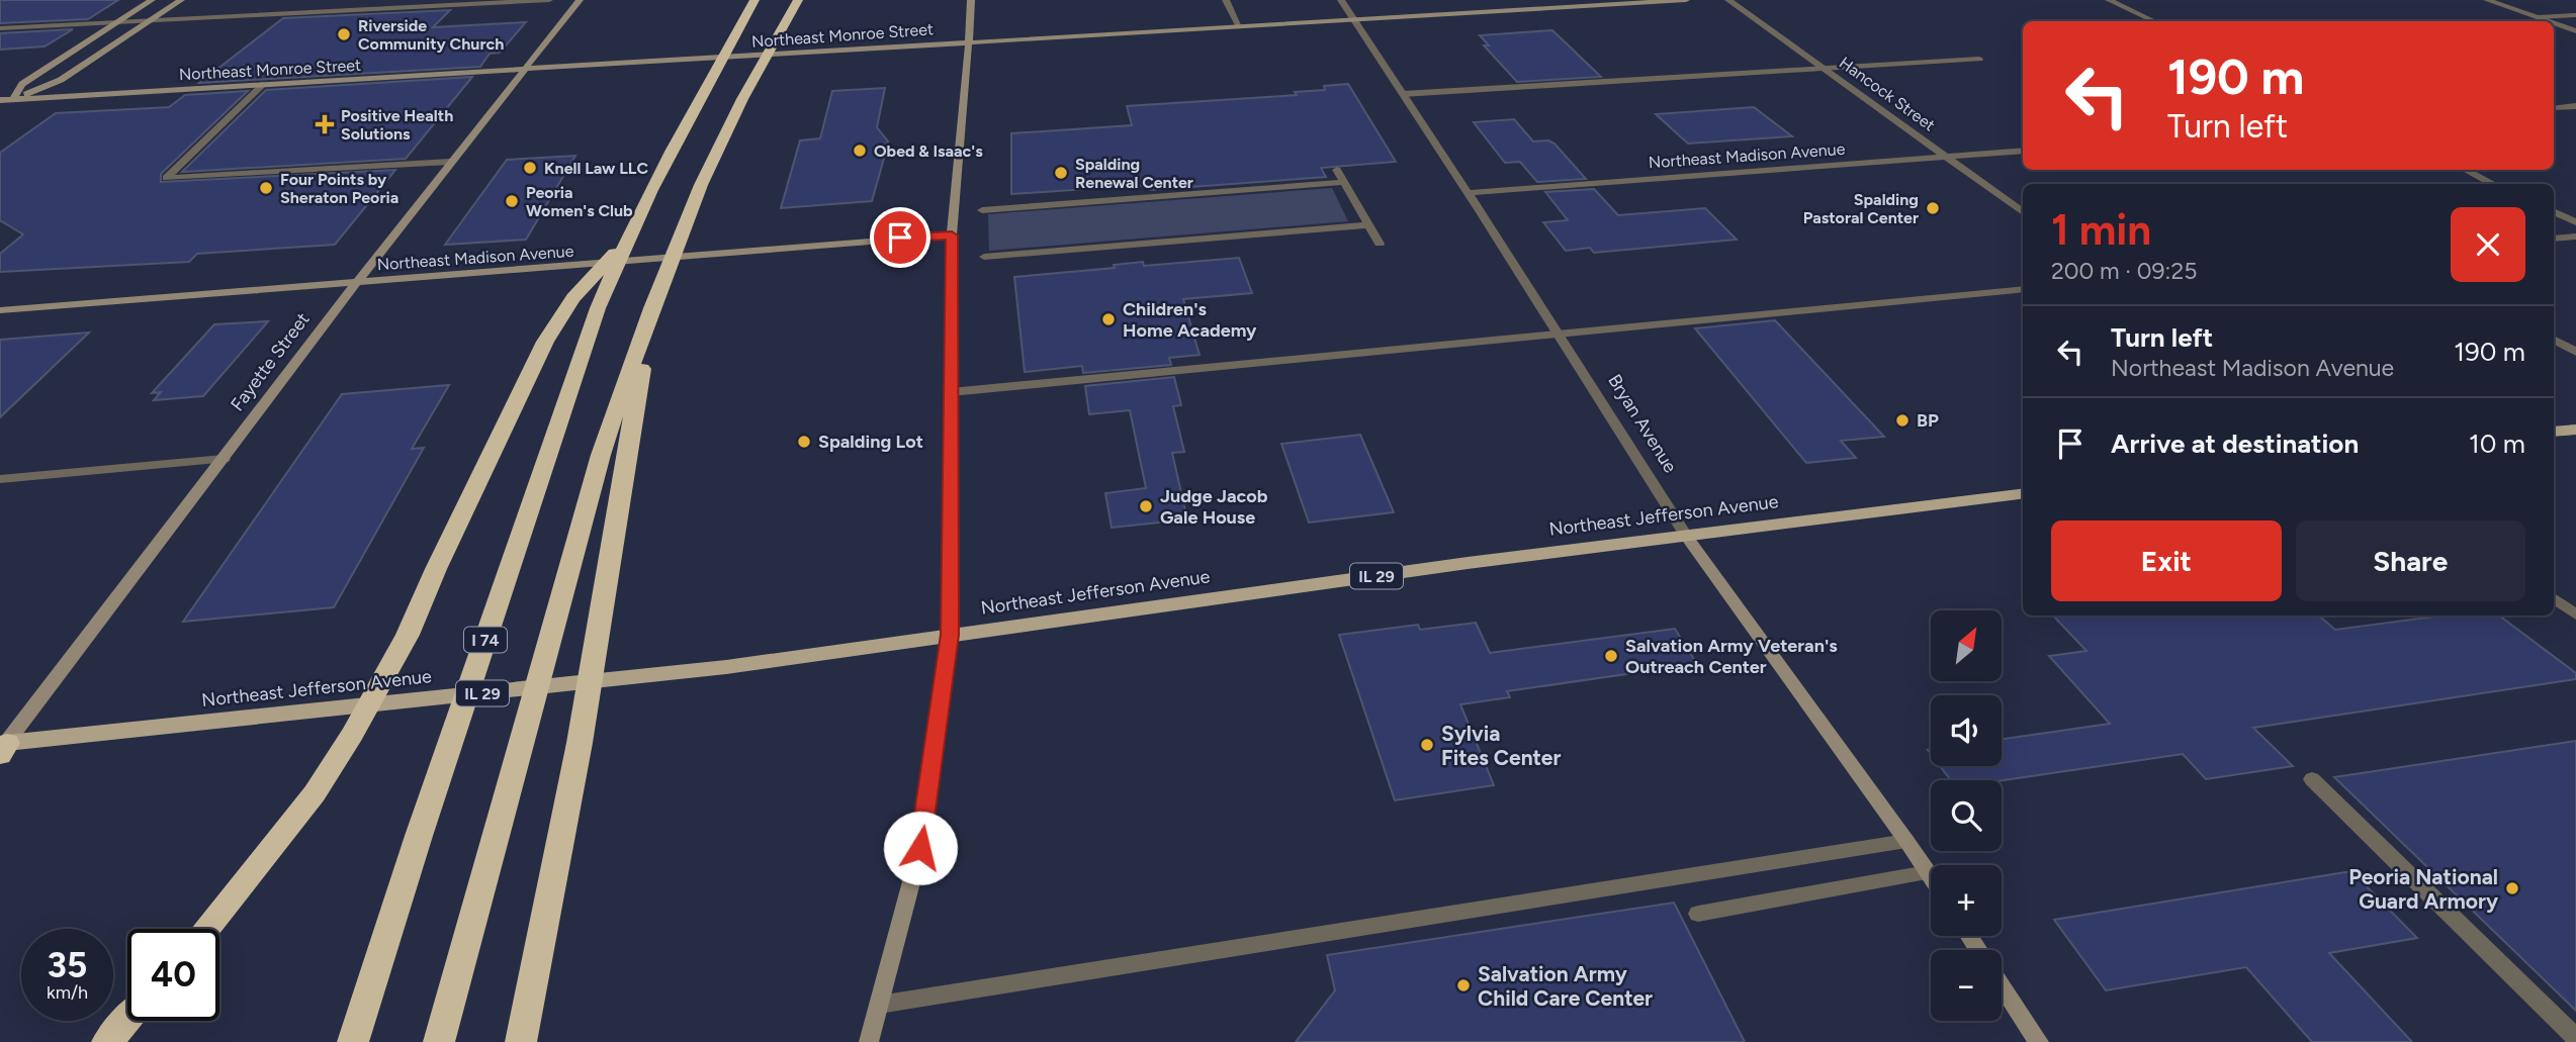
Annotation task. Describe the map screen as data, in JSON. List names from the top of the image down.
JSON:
{
  "streets": {
    "highway": ["I 74"],
    "main road": ["Northeast Jefferson Avenue", "IL 29"],
    "street": [
      "Northeast Monroe Street",
      "Hancock Street",
      "Northeast Madison Avenue",
      "Fayette Street",
      "Bryan Avenue"
    ]
  },
  "crossings": [
    ["Northeast Monroe Street", "Fayette Street"],
    ["Northeast Monroe Street", "Bryan Avenue"],
    ["Hancock Street", "Northeast Madison Avenue"],
    ["Northeast Madison Avenue", "Fayette Street"],
    ["Northeast Madison Avenue", "Bryan Avenue"],
    ["Fayette Street", "Northeast Jefferson Avenue"],
    ["Bryan Avenue", "Northeast Jefferson Avenue"]
  ],
  "places": {
    "other": [
      "Riverside Community Church",
      "Obed & Isaac's",
      "Knell Law LLC",
      "Spalding Renewal Center",
      "Four Points by Sheraton Peoria",
      "Peoria Women's Club",
      "Spalding Pastoral Center",
      "Children's Home Academy",
      "BP",
      "Spalding Lot",
      "Judge Jacob Gale House",
      "Salvation Army Veteran's Outreach Center",
      "Sylvia Fites Center",
      "Peoria National Guard Armory",
      "Salvation Army Child Care Center"
    ],
    "health": ["Positive Health Solutions"]
  },
  "north": "top right",
  "page": {
    "turn": ["190 m", "Turn left"],
    "heading": ["1 min", "200 m · 09:25"],
    "list": [
      {
        "name": "Turn left",
        "note": "Northeast Madison Avenue",
        "value": "190 m"
      },
      {
        "name": "Arrive at destination",
        "value": "10 m"
      }
    ],
    "buttons": ["Exit", "Share"],
    "map_buttons": ["+", "−"],
    "speed": "35 km/h",
    "limit": "40"
  }
}
